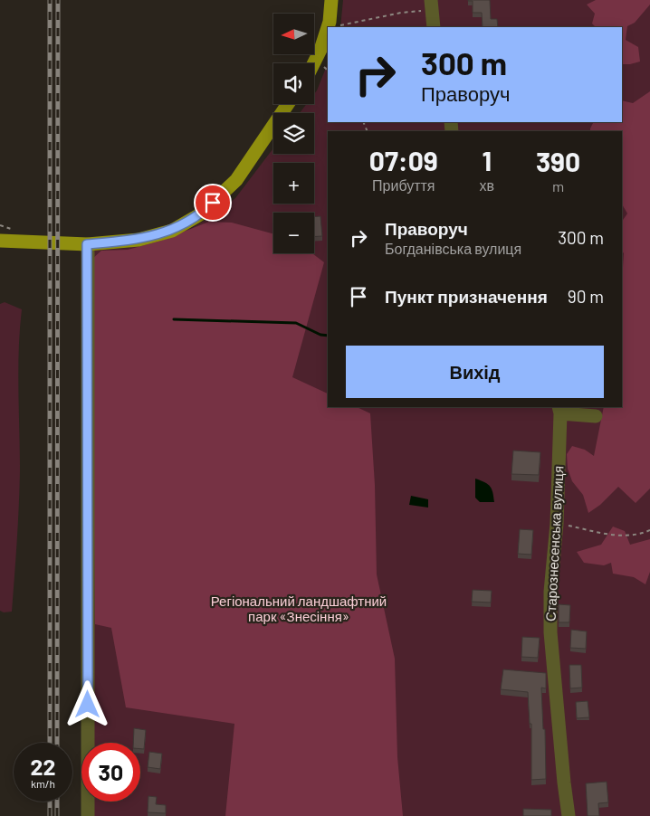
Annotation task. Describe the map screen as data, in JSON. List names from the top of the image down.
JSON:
{
  "streets": {
    "street": ["Старознесенська вулиця"]
  },
  "parks": ["Регіональний ландшафтний парк «Знесіння»"],
  "north": "left",
  "page": {
    "map_buttons": ["+", "−"],
    "turn": ["300 m", "Праворуч"],
    "eta": [
      "07:09",
      "Прибуття",
      "1",
      "хв",
      "390",
      "m"
    ],
    "list": [
      {
        "name": "Праворуч",
        "note": "Богданівська вулиця",
        "value": "300 m"
      },
      {
        "name": "Пункт призначення",
        "value": "90 m"
      }
    ],
    "buttons": "Вихід",
    "speed": "22 km/h",
    "limit": "30"
  }
}
